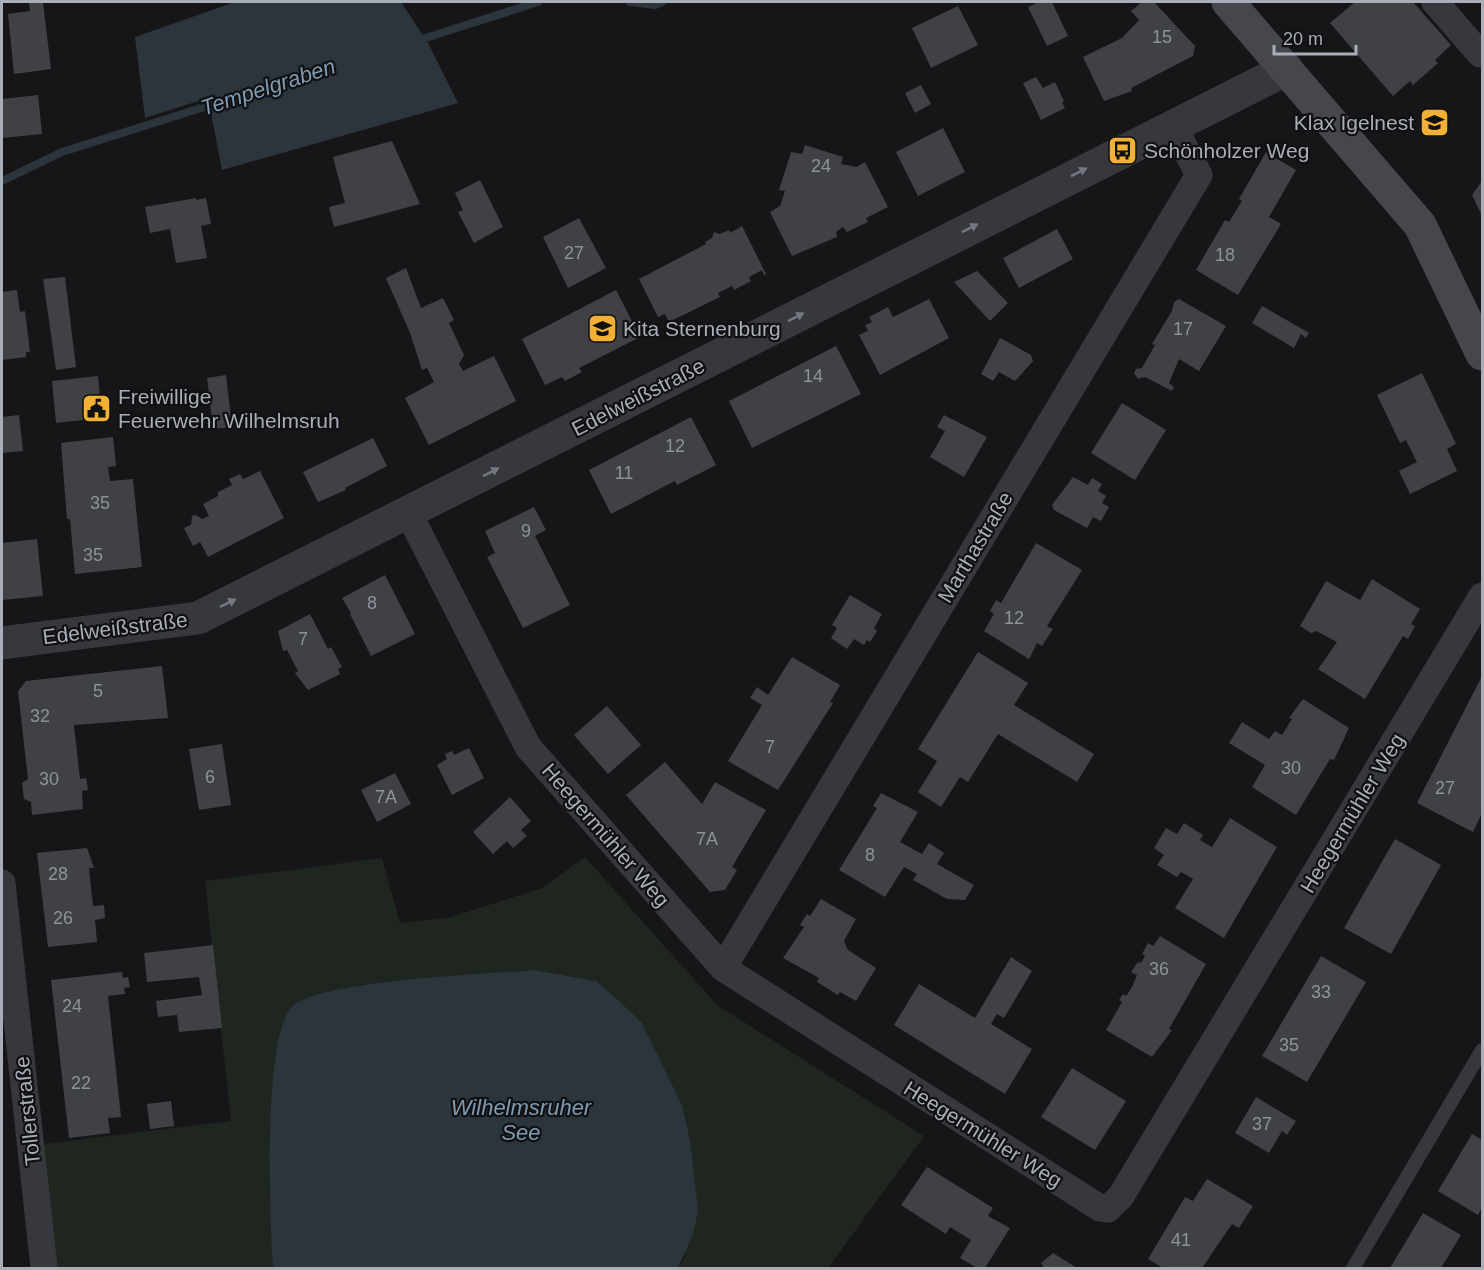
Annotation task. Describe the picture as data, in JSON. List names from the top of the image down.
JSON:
{
  "streets": {
    "street": [
      "Edelweißstraße",
      "Marthastraße",
      "Heegermühler Weg",
      "Tollerstraße"
    ]
  },
  "crossings": [
    ["Edelweißstraße", "Marthastraße"],
    ["Edelweißstraße", "Heegermühler Weg"],
    ["Marthastraße", "Heegermühler Weg"]
  ],
  "one_way": ["Edelweißstraße"],
  "water": ["Tempelgraben", "Wilhelmsruher See"],
  "places": {
    "school or university": ["Klax Igelnest", "Kita Sternenburg"],
    "bus stop": ["Schönholzer Weg"],
    "public building": ["Freiwillige Feuerwehr Wilhelmsruh"]
  },
  "house_numbers": [
    "15",
    "24",
    "27",
    "18",
    "17",
    "14",
    "12",
    "11",
    "35",
    "9",
    "35",
    "8",
    "12",
    "7",
    "5",
    "32",
    "7",
    "30",
    "6",
    "30",
    "27",
    "7A",
    "7A",
    "8",
    "28",
    "26",
    "36",
    "33",
    "24",
    "35",
    "22",
    "37",
    "41"
  ],
  "scale_bar": "20 m"
}
